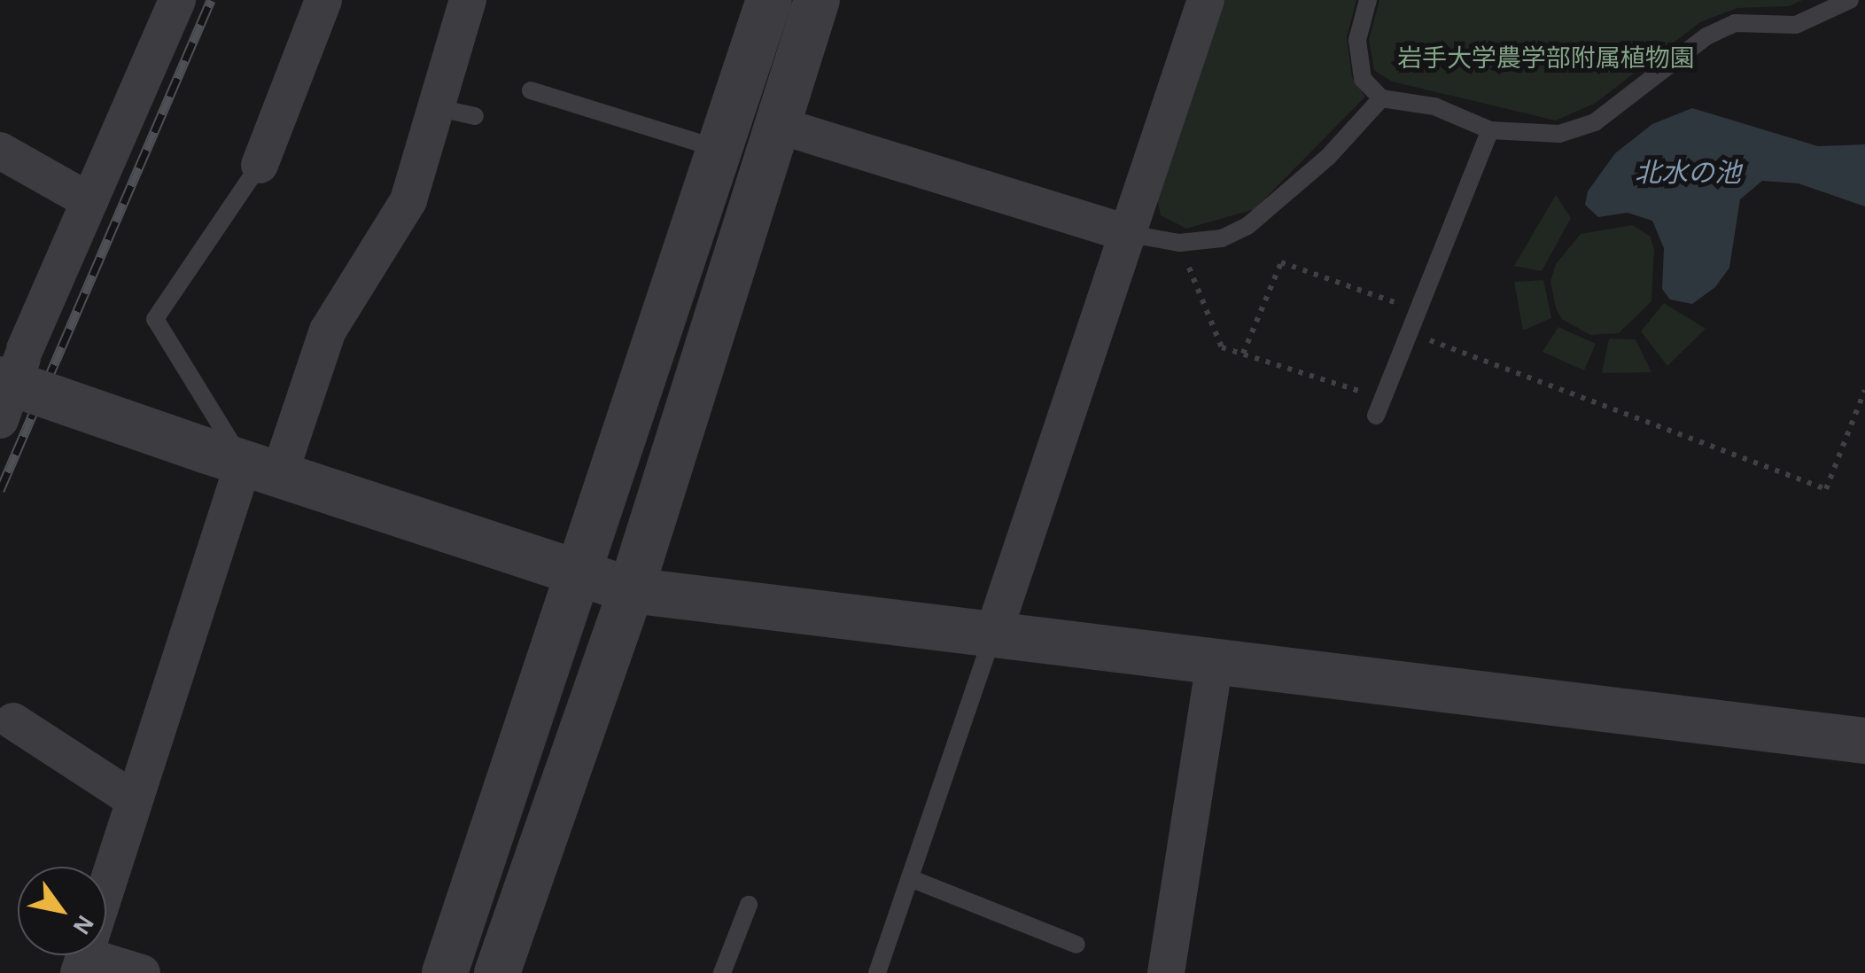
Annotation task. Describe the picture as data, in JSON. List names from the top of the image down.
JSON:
{
  "water": ["北水の池"],
  "parks": ["岩手大学農学部附属植物園"],
  "north": "bottom right"
}
